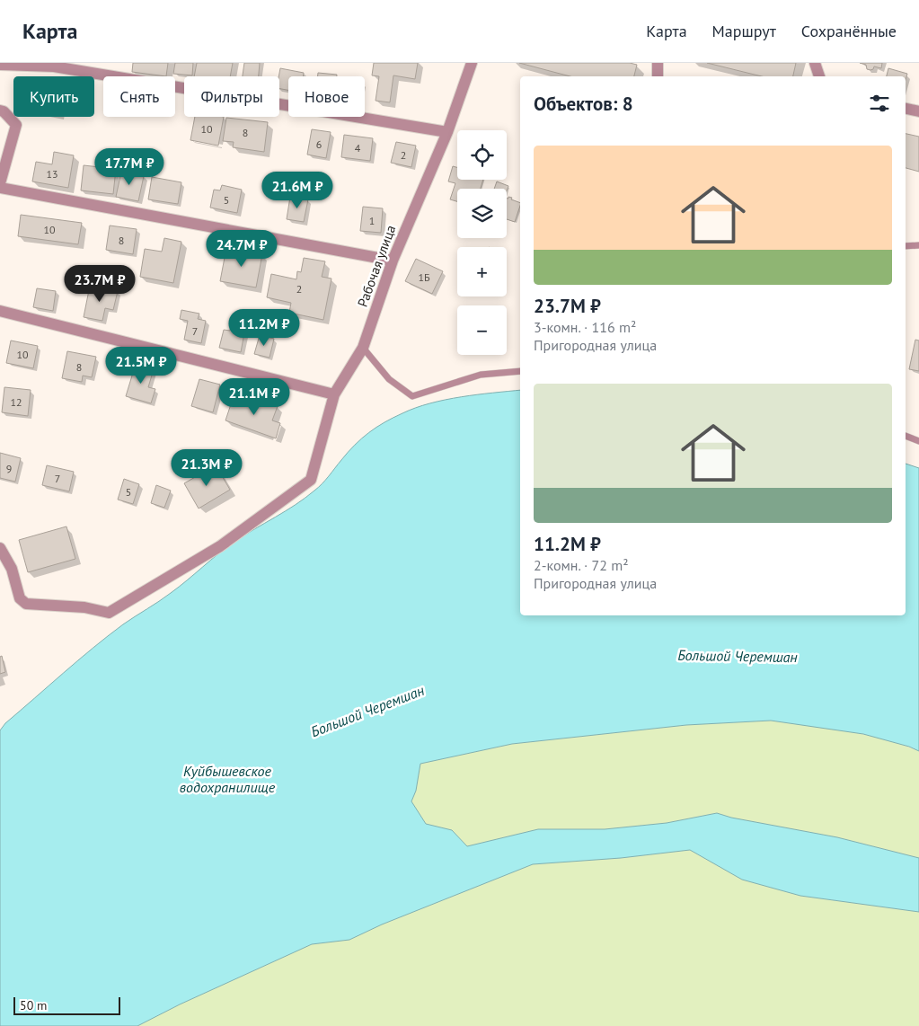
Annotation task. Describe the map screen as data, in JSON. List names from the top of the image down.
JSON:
{
  "streets": {
    "street": ["Рабочая улица"]
  },
  "water": ["Большой Черемшан", "Куйбышевское водохранилище"],
  "house_numbers": [
    "10",
    "8",
    "6",
    "4",
    "2",
    "13",
    "5",
    "1",
    "10",
    "8",
    "1Б",
    "2",
    "7",
    "10",
    "8",
    "12",
    "9",
    "7",
    "5"
  ],
  "scale_bar": "50 m",
  "page": {
    "header": "Карта",
    "nav": ["Карта", "Маршрут", "Сохранённые"],
    "chip": [
      "Купить",
      "Снять",
      "Фильтры",
      "Новое"
    ],
    "heading": "Объектов: 8",
    "map_buttons": ["+", "−"],
    "list": [
      {
        "name": "23.7M ₽",
        "note": "3-комн. · 116 m² · Пригородная улица"
      },
      {
        "name": "11.2M ₽",
        "note": "2-комн. · 72 m² · Пригородная улица"
      }
    ],
    "price": [
      "17.7M ₽",
      "21.6M ₽",
      "24.7M ₽",
      "23.7M ₽",
      "11.2M ₽",
      "21.5M ₽",
      "21.1M ₽",
      "21.3M ₽"
    ],
    "scale": "50 m"
  }
}
